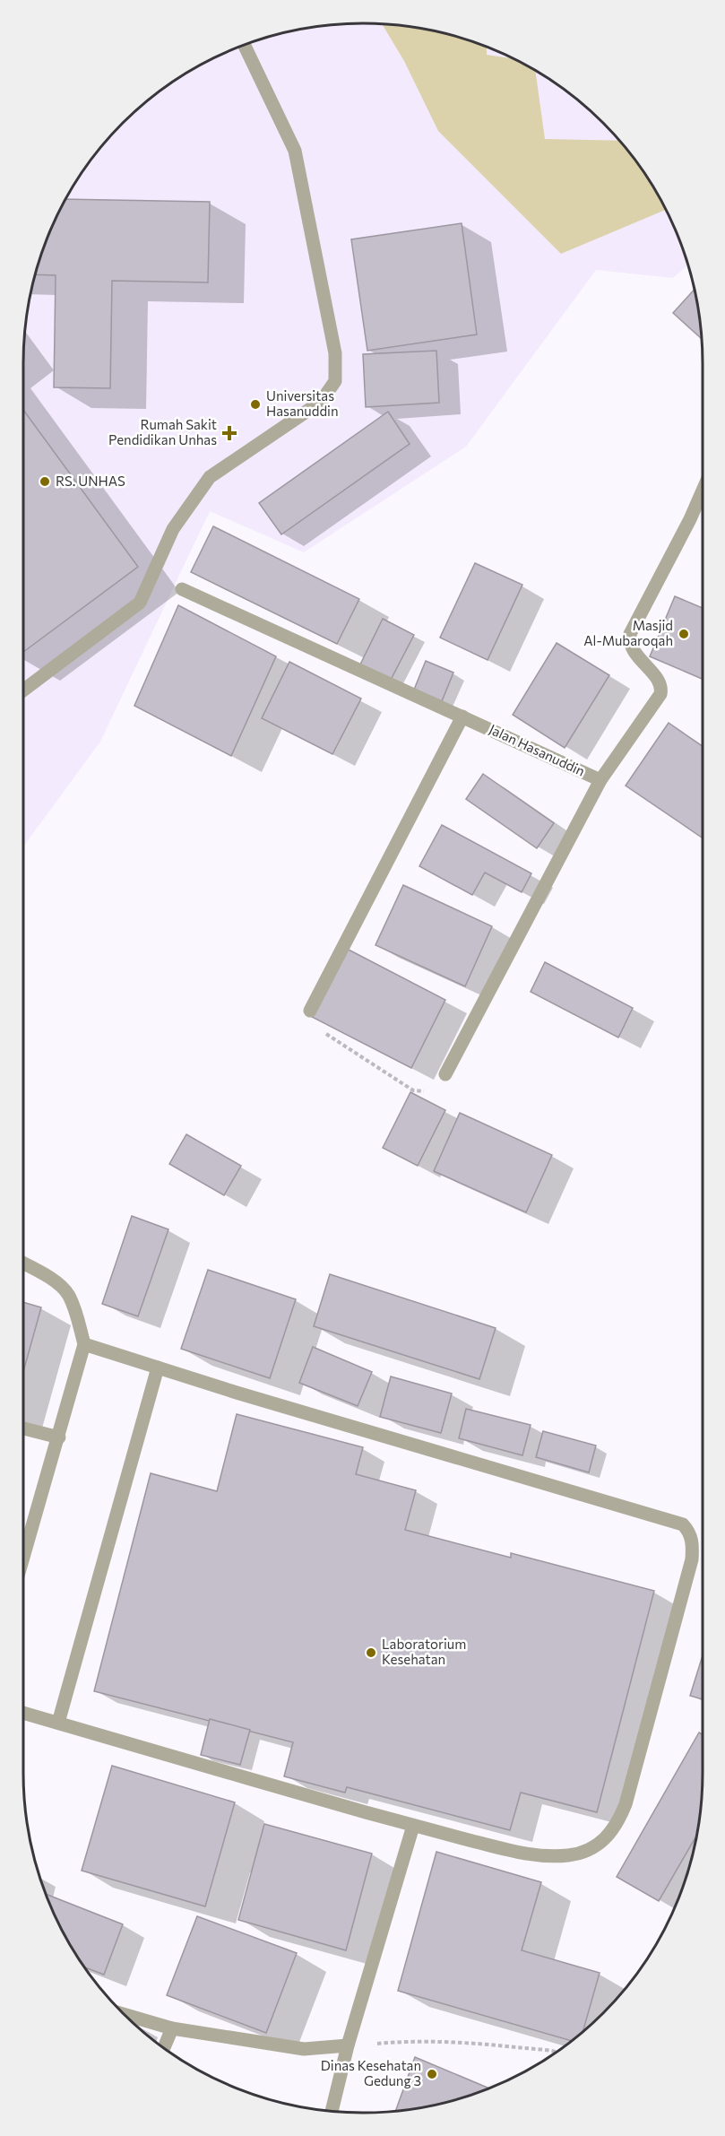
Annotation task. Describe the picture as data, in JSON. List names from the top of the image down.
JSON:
{
  "streets": {
    "street": ["Jalan Hasanuddin"]
  },
  "places": {
    "other": [
      "Universitas Hasanuddin",
      "RS. UNHAS",
      "Masjid Al-Mubaroqah",
      "Laboratorium Kesehatan",
      "Dinas Kesehatan Gedung 3"
    ],
    "health": ["Rumah Sakit Pendidikan Unhas"]
  }
}
